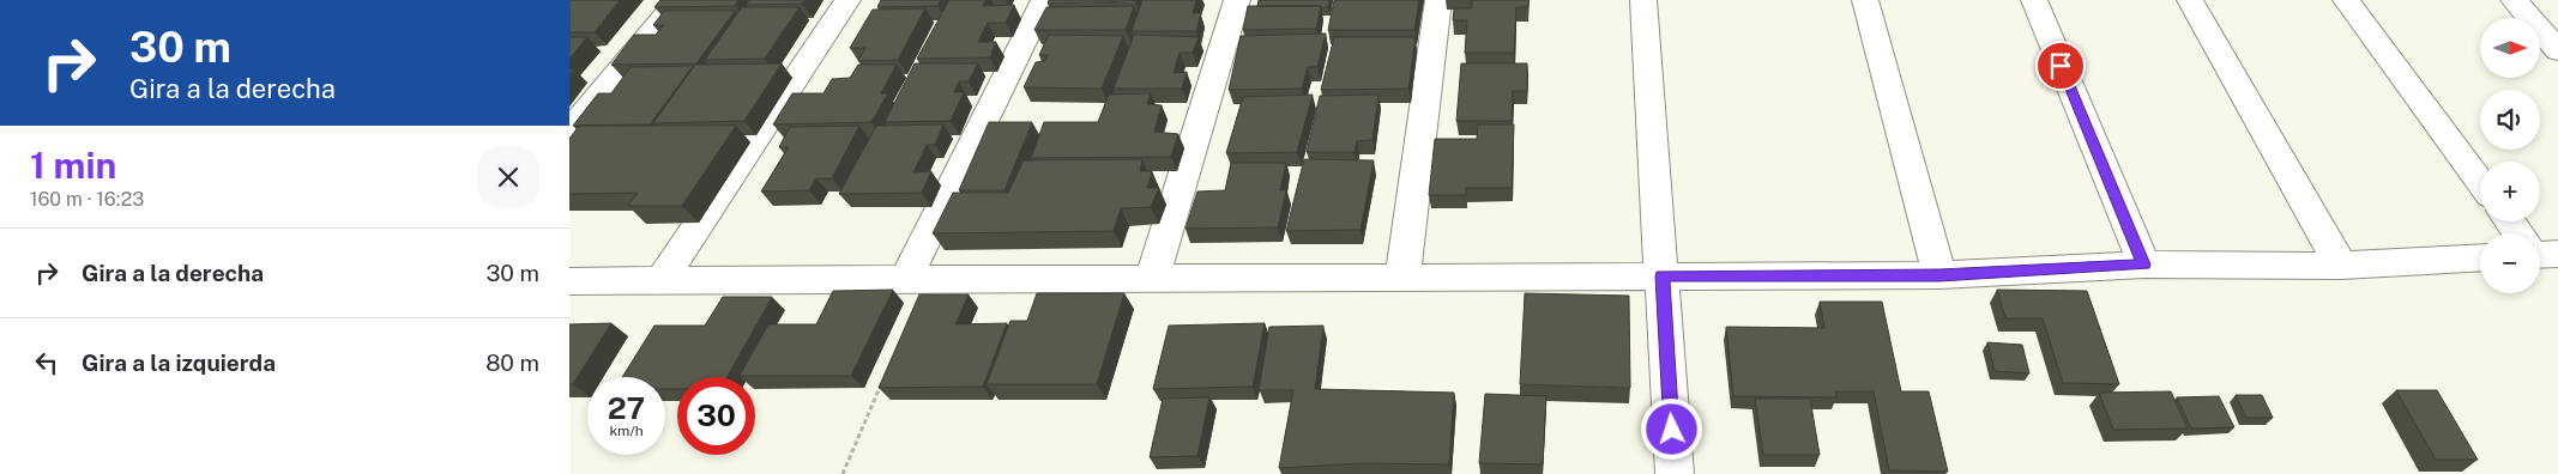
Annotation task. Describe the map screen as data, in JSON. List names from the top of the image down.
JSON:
{
  "north": "right",
  "page": {
    "turn": ["30 m", "Gira a la derecha"],
    "map_buttons": ["+", "−"],
    "heading": ["1 min", "160 m · 16:23"],
    "list": [
      {
        "name": "Gira a la derecha",
        "value": "30 m"
      },
      {
        "name": "Gira a la izquierda",
        "value": "80 m"
      }
    ],
    "speed": "27 km/h",
    "limit": "30"
  }
}
